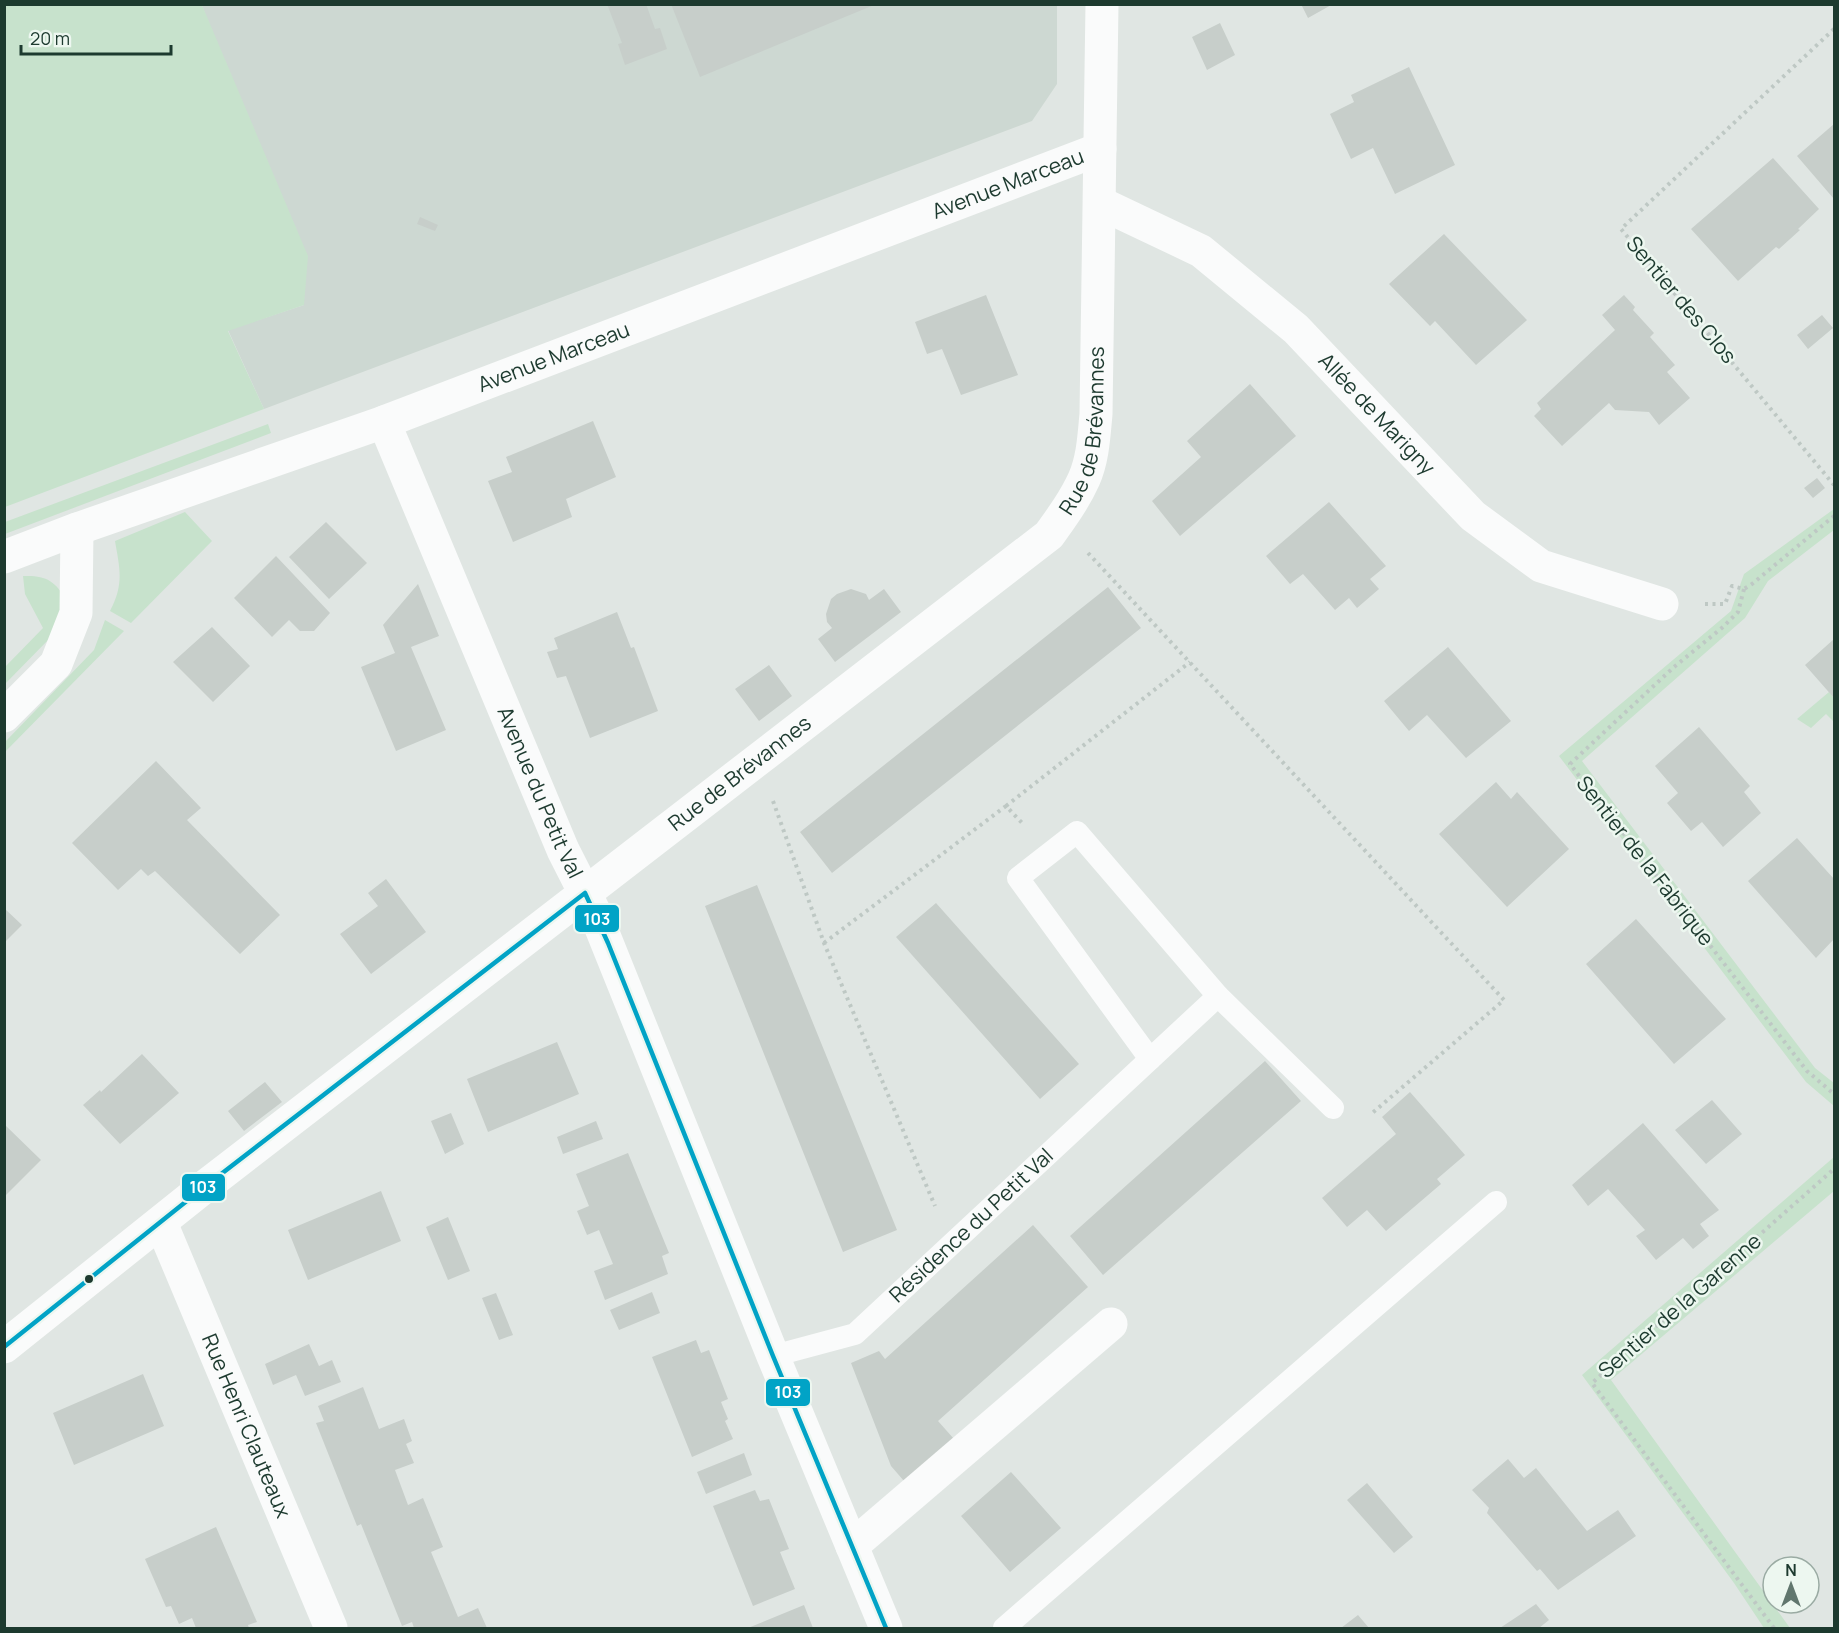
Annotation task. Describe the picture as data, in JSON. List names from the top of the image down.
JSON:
{
  "streets": {
    "street": [
      "Avenue Marceau",
      "Allée de Marigny",
      "Rue de Brévannes",
      "Avenue du Petit Val",
      "Rue Henri Clauteaux"
    ],
    "lane": ["Résidence du Petit Val"],
    "path": ["Sentier des Clos", "Sentier de la Fabrique", "Sentier de la Garenne"]
  },
  "crossings": [
    ["Avenue Marceau", "Rue de Brévannes"],
    ["Avenue Marceau", "Avenue du Petit Val"],
    ["Allée de Marigny", "Rue de Brévannes"],
    ["Rue de Brévannes", "Avenue du Petit Val"],
    ["Rue de Brévannes", "Rue Henri Clauteaux"],
    ["Avenue du Petit Val", "Résidence du Petit Val"]
  ],
  "lines": ["transit line 103"],
  "scale_bar": "20 m",
  "north": "top"
}
